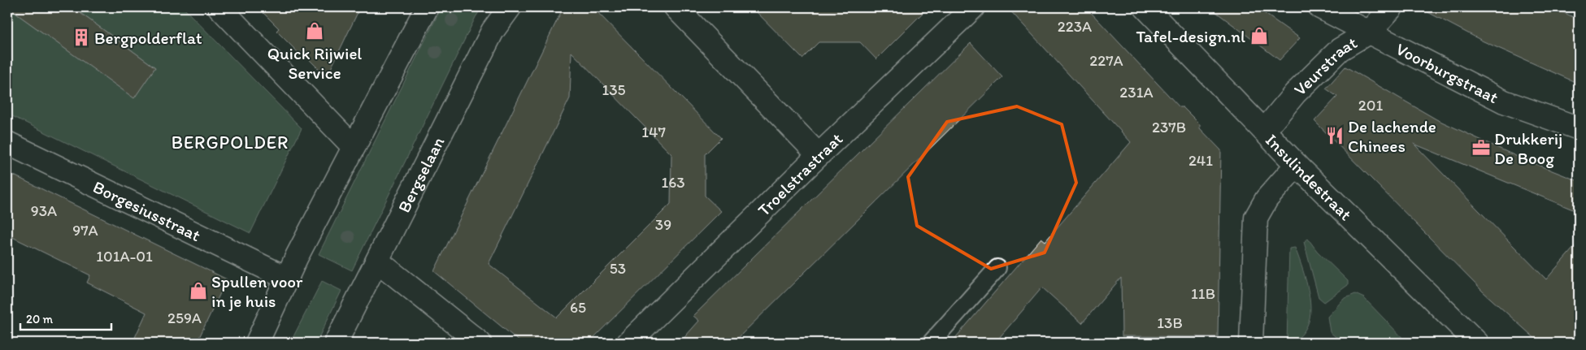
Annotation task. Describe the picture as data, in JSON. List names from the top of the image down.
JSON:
{
  "streets": {
    "street": [
      "Veurstraat",
      "Voorburgstraat",
      "Bergselaan",
      "Troelstrastraat",
      "Insulindestraat",
      "Borgesiusstraat"
    ]
  },
  "crossings": [
    ["Veurstraat", "Voorburgstraat"],
    ["Veurstraat", "Insulindestraat"]
  ],
  "districts": ["BERGPOLDER"],
  "places": {
    "shop": ["Quick Rijwiel Service", "Tafel-design.nl", "Spullen voor in je huis"],
    "building": ["Bergpolderflat"],
    "restaurant": ["De lachende Chinees"],
    "office": ["Drukkerij De Boog"]
  },
  "house_numbers": [
    "223A",
    "227A",
    "135",
    "231A",
    "201",
    "237B",
    "147",
    "241",
    "163",
    "93A",
    "39",
    "97A",
    "101A-01",
    "53",
    "11B",
    "65",
    "259A",
    "13B"
  ],
  "scale_bar": "20 m"
}
